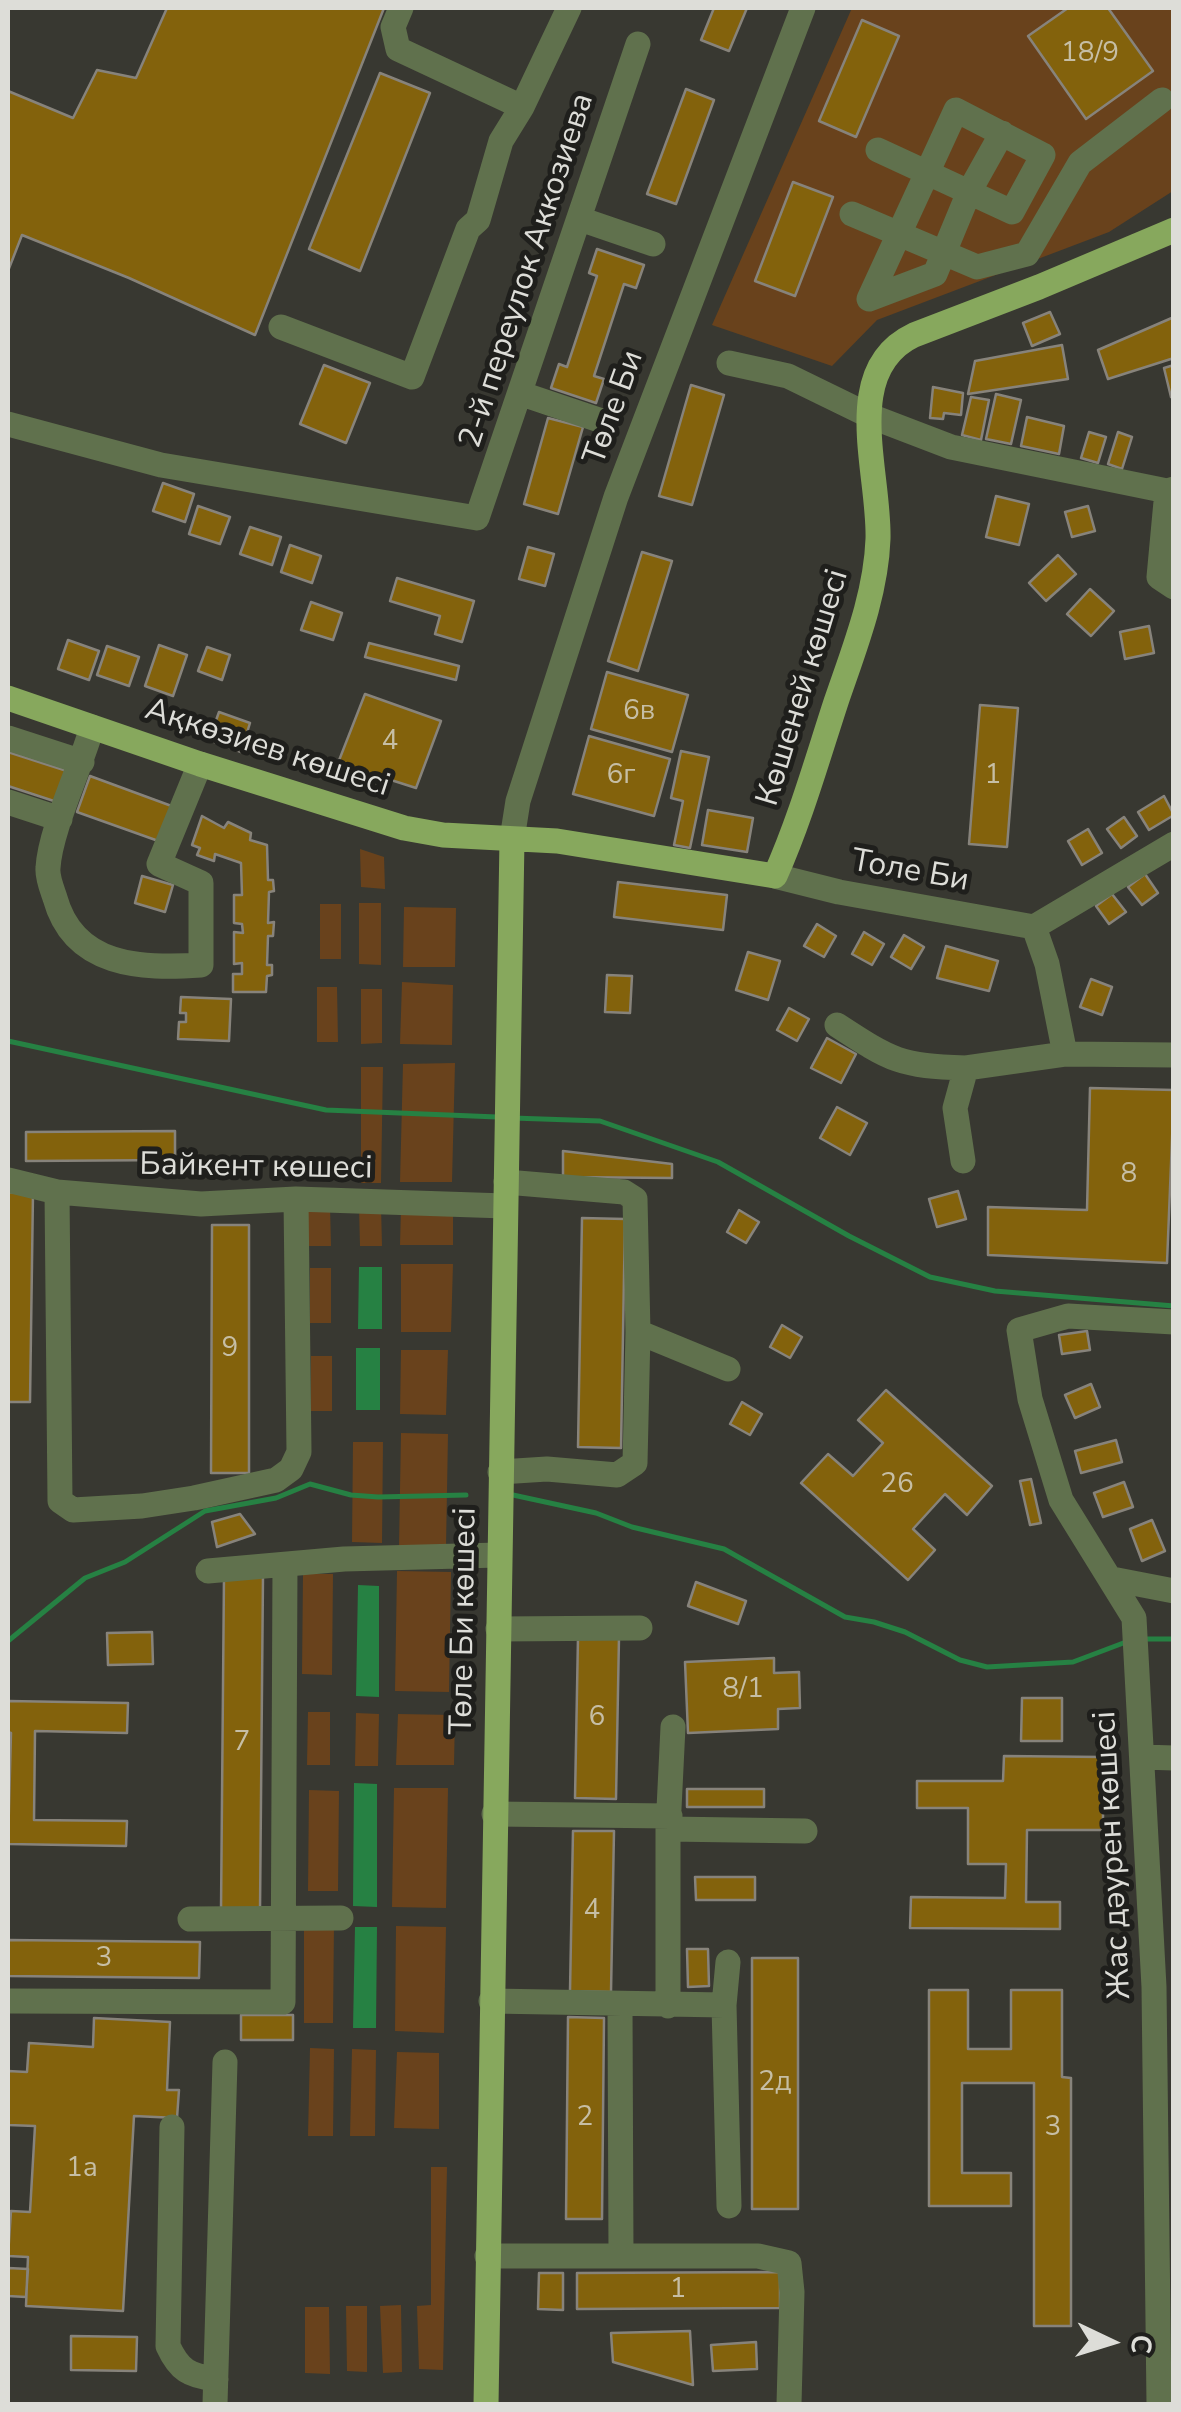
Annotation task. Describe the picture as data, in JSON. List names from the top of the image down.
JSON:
{
  "streets": {
    "main road": ["Көшеней көшесі", "Ақкөзиев көшесі", "Төле Би көшесі"],
    "street": [
      "2-й переулок Аккозиева",
      "Төле Би",
      "Толе Би",
      "Байкент көшесі",
      "Жас дәурен көшесі"
    ]
  },
  "crossings": [
    ["Төле Би", "Ақкөзиев көшесі"],
    ["Төле Би", "Төле Би көшесі"],
    ["Көшеней көшесі", "Ақкөзиев көшесі"],
    ["Көшеней көшесі", "Толе Би"],
    ["Ақкөзиев көшесі", "Толе Би"],
    ["Ақкөзиев көшесі", "Төле Би көшесі"],
    ["Байкент көшесі", "Төле Би көшесі"]
  ],
  "house_numbers": [
    "18/9",
    "6в",
    "4",
    "6г",
    "1",
    "8",
    "9",
    "26",
    "8/1",
    "6",
    "7",
    "4",
    "3",
    "2д",
    "2",
    "3",
    "1а",
    "1"
  ],
  "north": "right"
}
